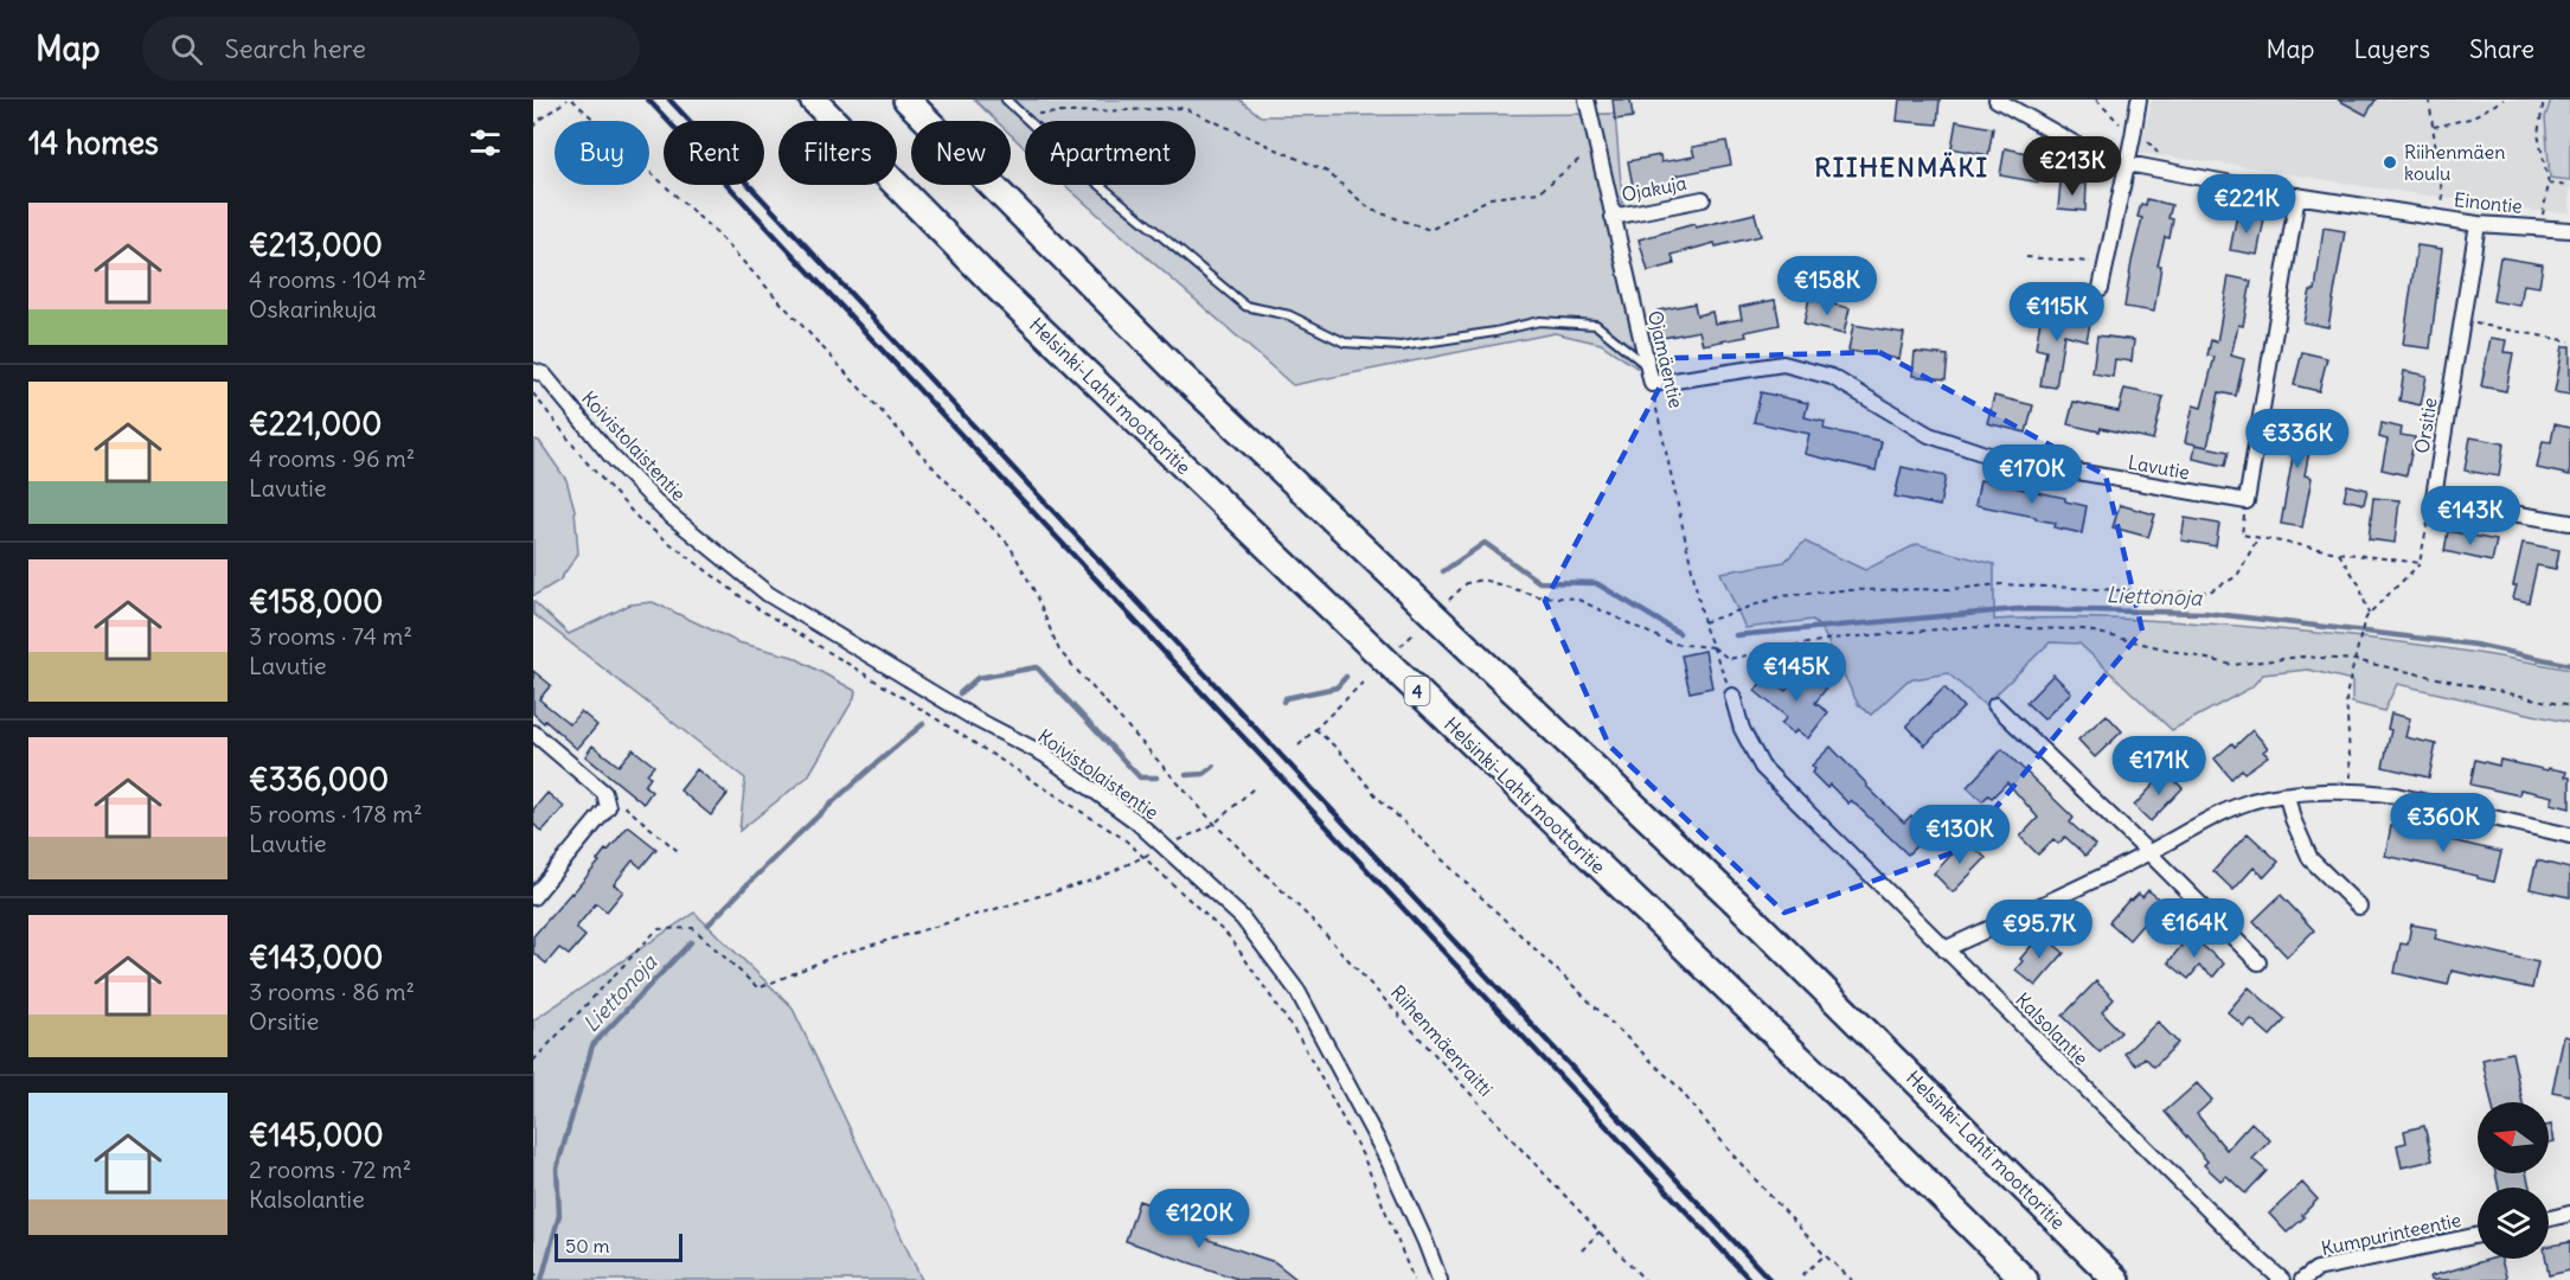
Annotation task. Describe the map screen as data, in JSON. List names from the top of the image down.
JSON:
{
  "streets": {
    "highway": ["Helsinki-Lahti moottoritie", "4"],
    "street": [
      "Ojakuja",
      "Einontie",
      "Ojamäentie",
      "Orsitie",
      "Koivistolaistentie",
      "Lavutie",
      "Kalsolantie",
      "Kumpurinteentie"
    ],
    "path": ["Riihenmäenraitti"]
  },
  "crossings": [
    ["Ojakuja", "Ojamäentie"],
    ["Einontie", "Orsitie"],
    ["Ojamäentie", "Lavutie"],
    ["Ojamäentie", "Kalsolantie"]
  ],
  "districts": ["RIIHENMÄKI"],
  "water": ["Liettonoja"],
  "places": ["Riihenmäen koulu"],
  "scale_bar": "50 m",
  "north": "left",
  "page": {
    "header": "Map",
    "search": "Search here",
    "nav": ["Map", "Layers", "Share"],
    "heading": "14 homes",
    "chip": [
      "Buy",
      "Rent",
      "Filters",
      "New",
      "Apartment"
    ],
    "price": [
      "€213K",
      "€221K",
      "€158K",
      "€115K",
      "€336K",
      "€170K",
      "€143K",
      "€145K",
      "€171K",
      "€360K",
      "€130K",
      "€164K",
      "€95.7K",
      "€120K"
    ],
    "list": [
      {
        "name": "€213,000",
        "note": "4 rooms · 104 m² · Oskarinkuja"
      },
      {
        "name": "€221,000",
        "note": "4 rooms · 96 m² · Lavutie"
      },
      {
        "name": "€158,000",
        "note": "3 rooms · 74 m² · Lavutie"
      },
      {
        "name": "€336,000",
        "note": "5 rooms · 178 m² · Lavutie"
      },
      {
        "name": "€143,000",
        "note": "3 rooms · 86 m² · Orsitie"
      },
      {
        "name": "€145,000",
        "note": "2 rooms · 72 m² · Kalsolantie"
      }
    ],
    "scale": "50 m"
  }
}
